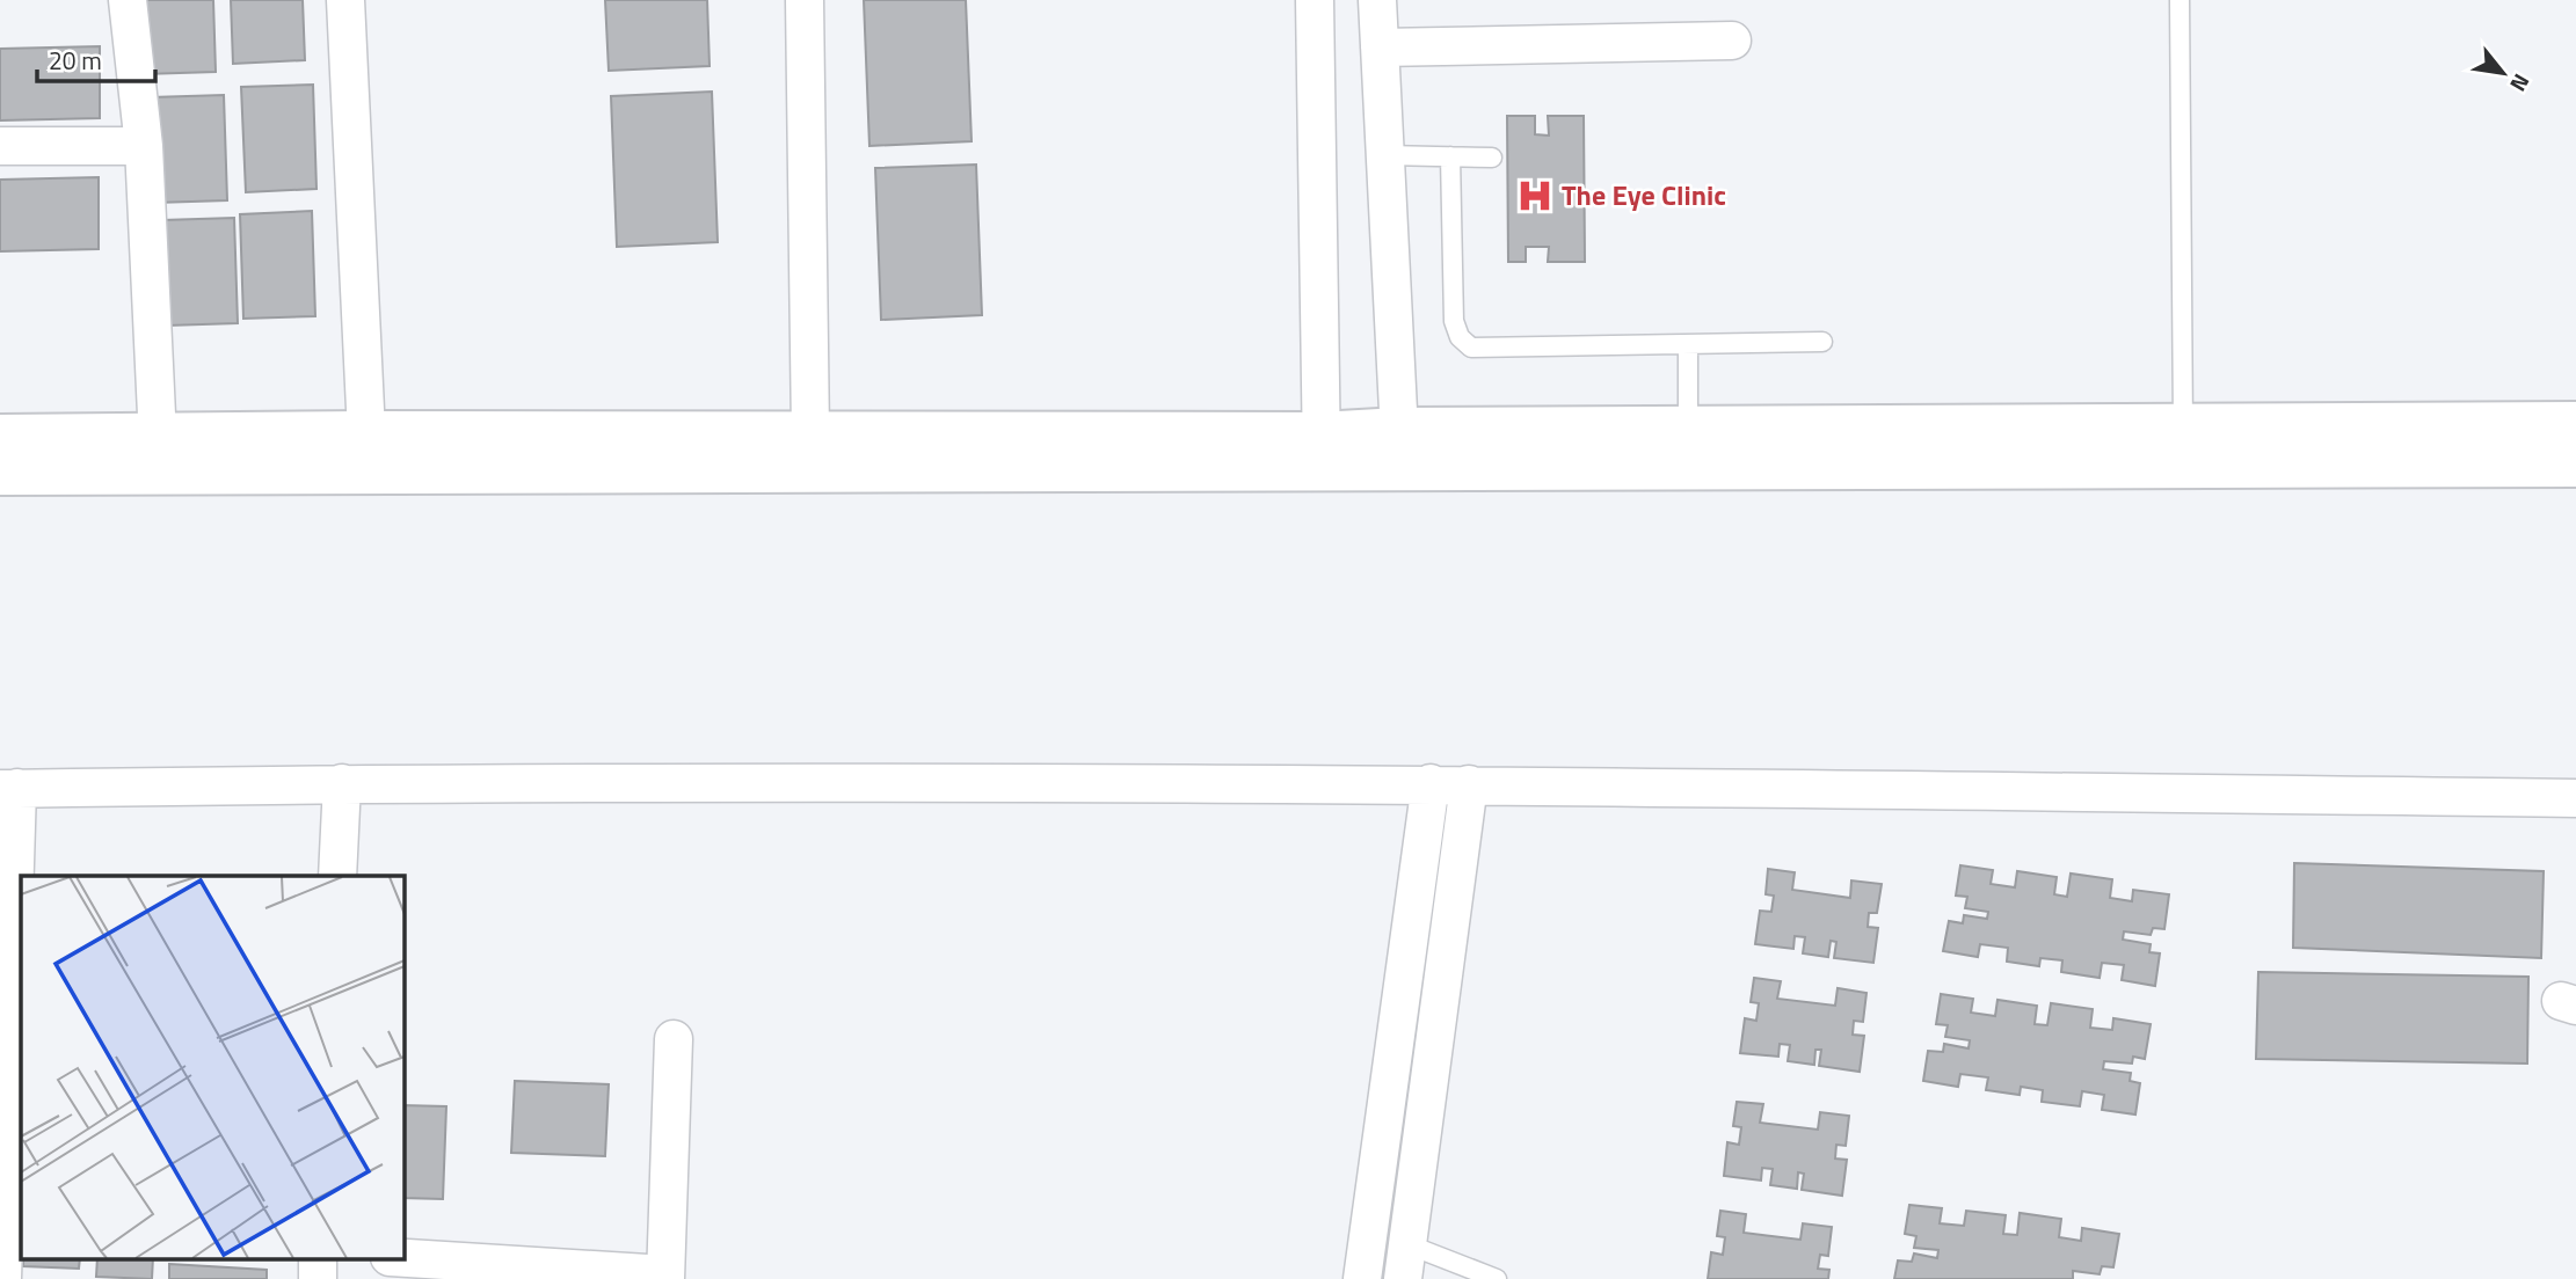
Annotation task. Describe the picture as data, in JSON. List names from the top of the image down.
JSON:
{
  "places": {
    "hospital": ["The Eye Clinic"]
  },
  "scale_bar": "20 m",
  "north": "bottom right"
}
